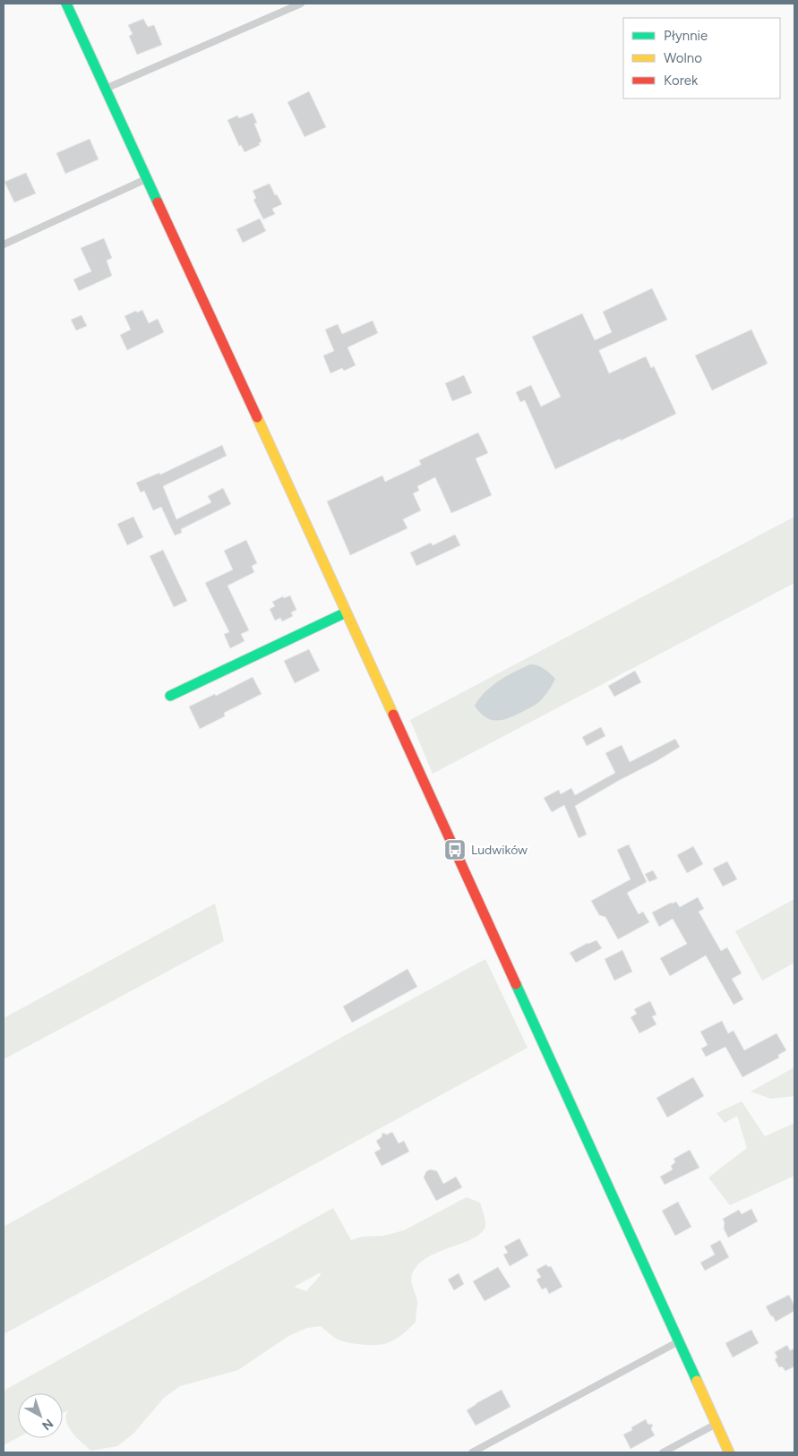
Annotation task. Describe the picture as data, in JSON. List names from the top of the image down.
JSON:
{
  "places": {
    "bus stop": ["Ludwików"]
  },
  "legend": ["Płynnie", "Wolno", "Korek"],
  "north": "bottom right"
}
